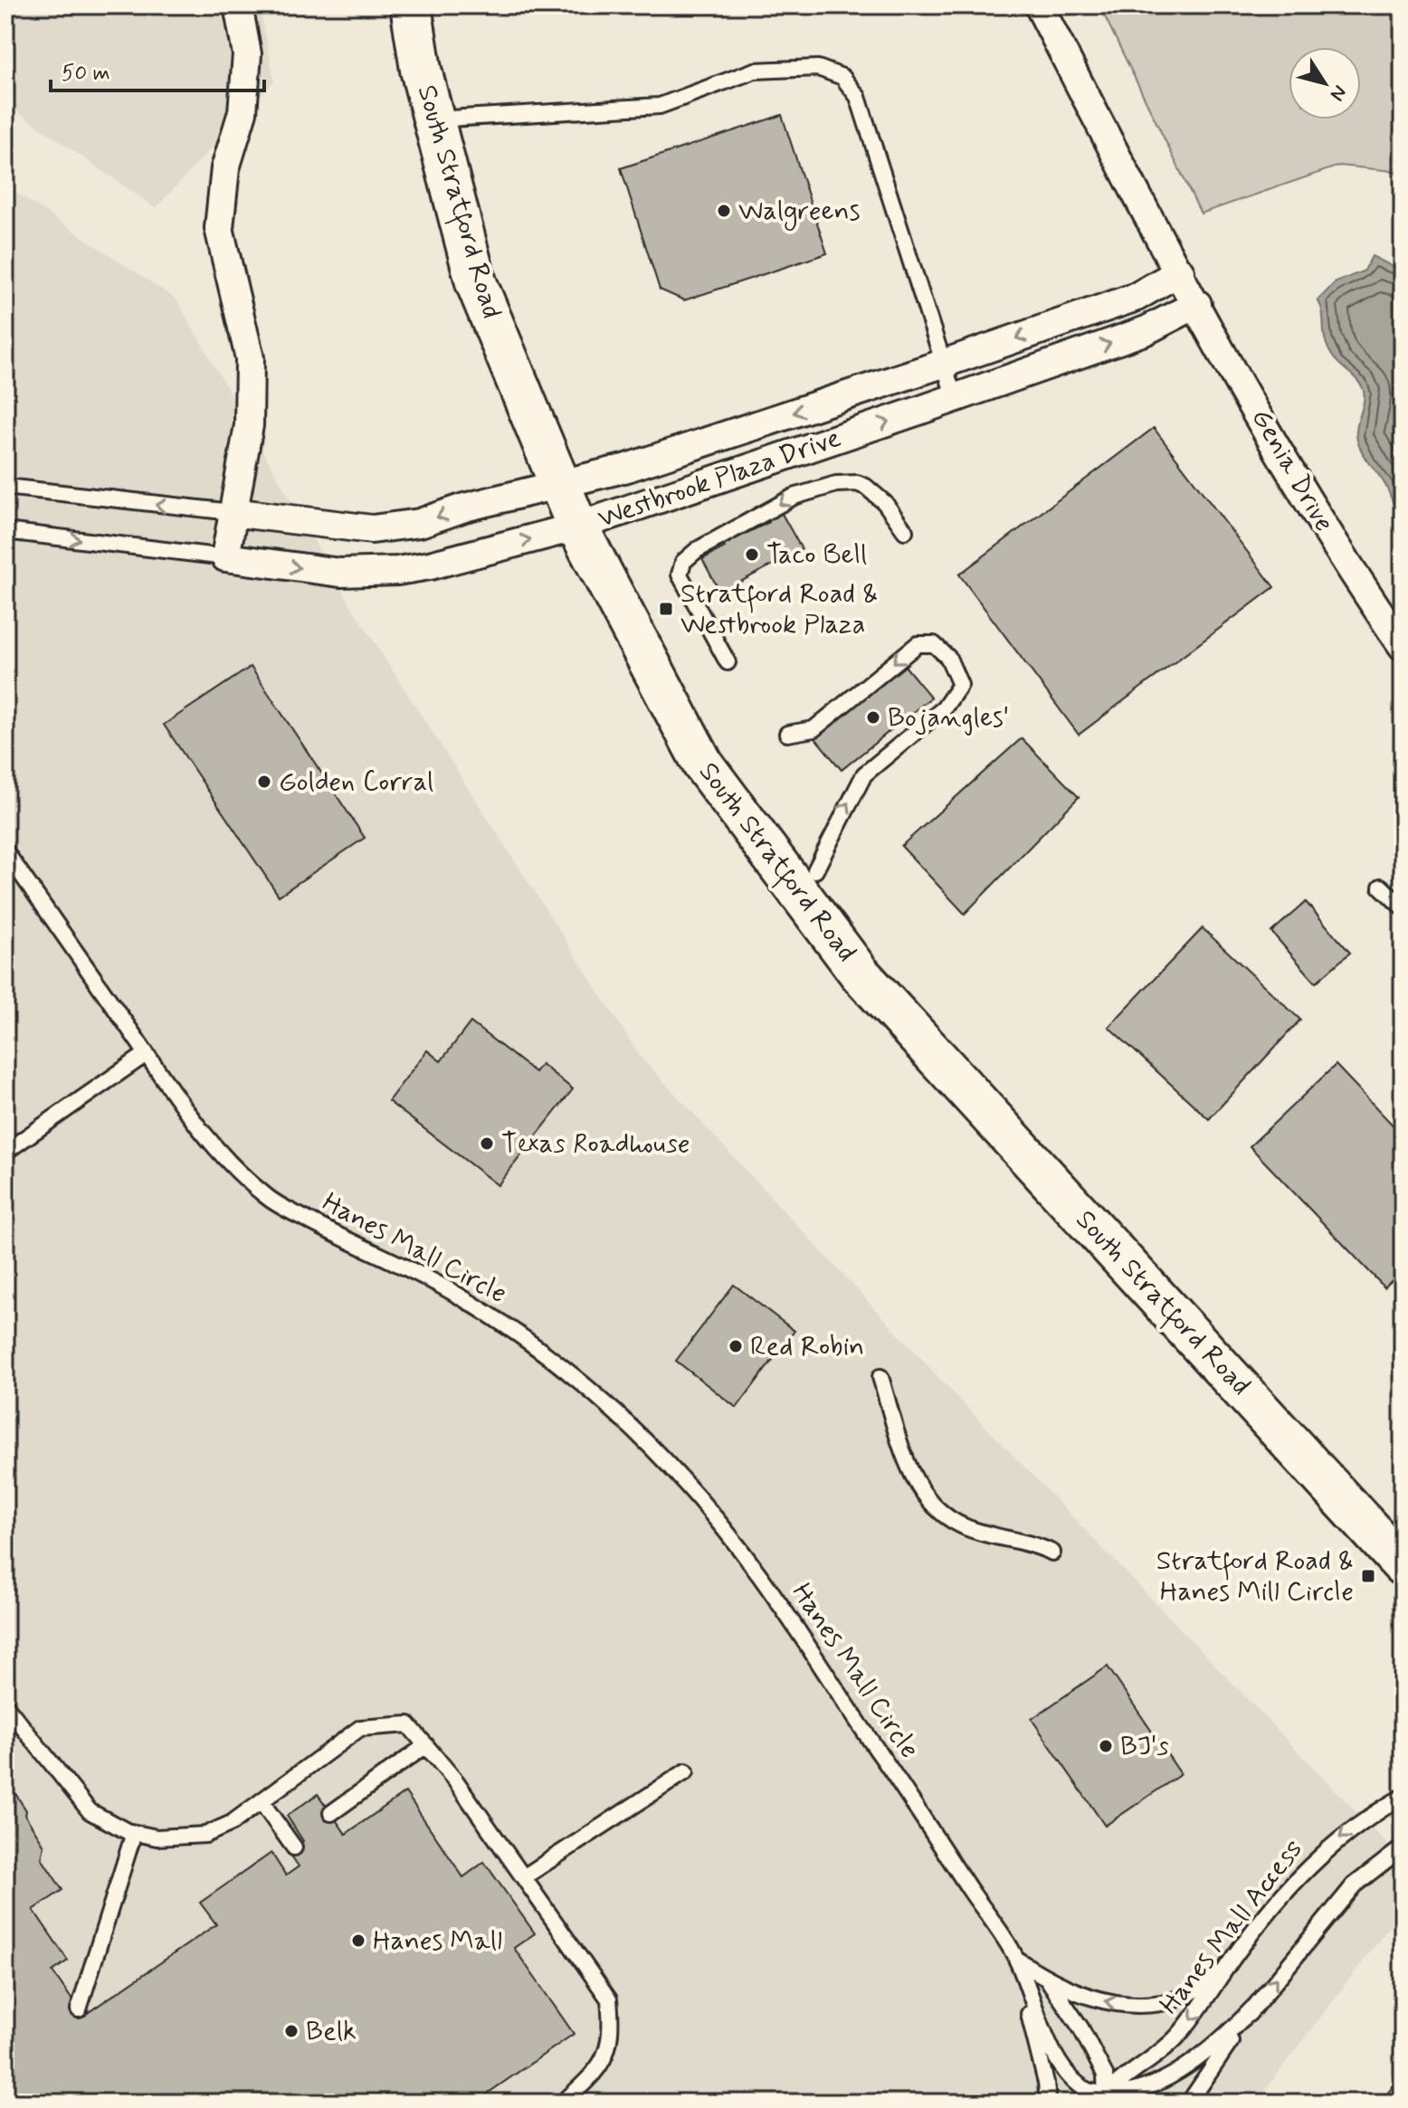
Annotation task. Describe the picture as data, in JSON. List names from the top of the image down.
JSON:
{
  "streets": {
    "main road": ["South Stratford Road"],
    "street": ["Genia Drive", "Westbrook Plaza Drive"],
    "lane": ["Hanes Mall Circle", "Hanes Mall Access"]
  },
  "crossings": [
    ["South Stratford Road", "Westbrook Plaza Drive"],
    ["Genia Drive", "Westbrook Plaza Drive"],
    ["Hanes Mall Circle", "Hanes Mall Access"]
  ],
  "places": {
    "other": [
      "Walgreens",
      "Taco Bell",
      "Bojangles'",
      "Golden Corral",
      "Texas Roadhouse",
      "Red Robin",
      "BJ's",
      "Hanes Mall",
      "Belk"
    ],
    "transit": ["Stratford Road & Westbrook Plaza", "Stratford Road & Hanes Mill Circle"]
  },
  "scale_bar": "50 m",
  "north": "bottom right"
}
